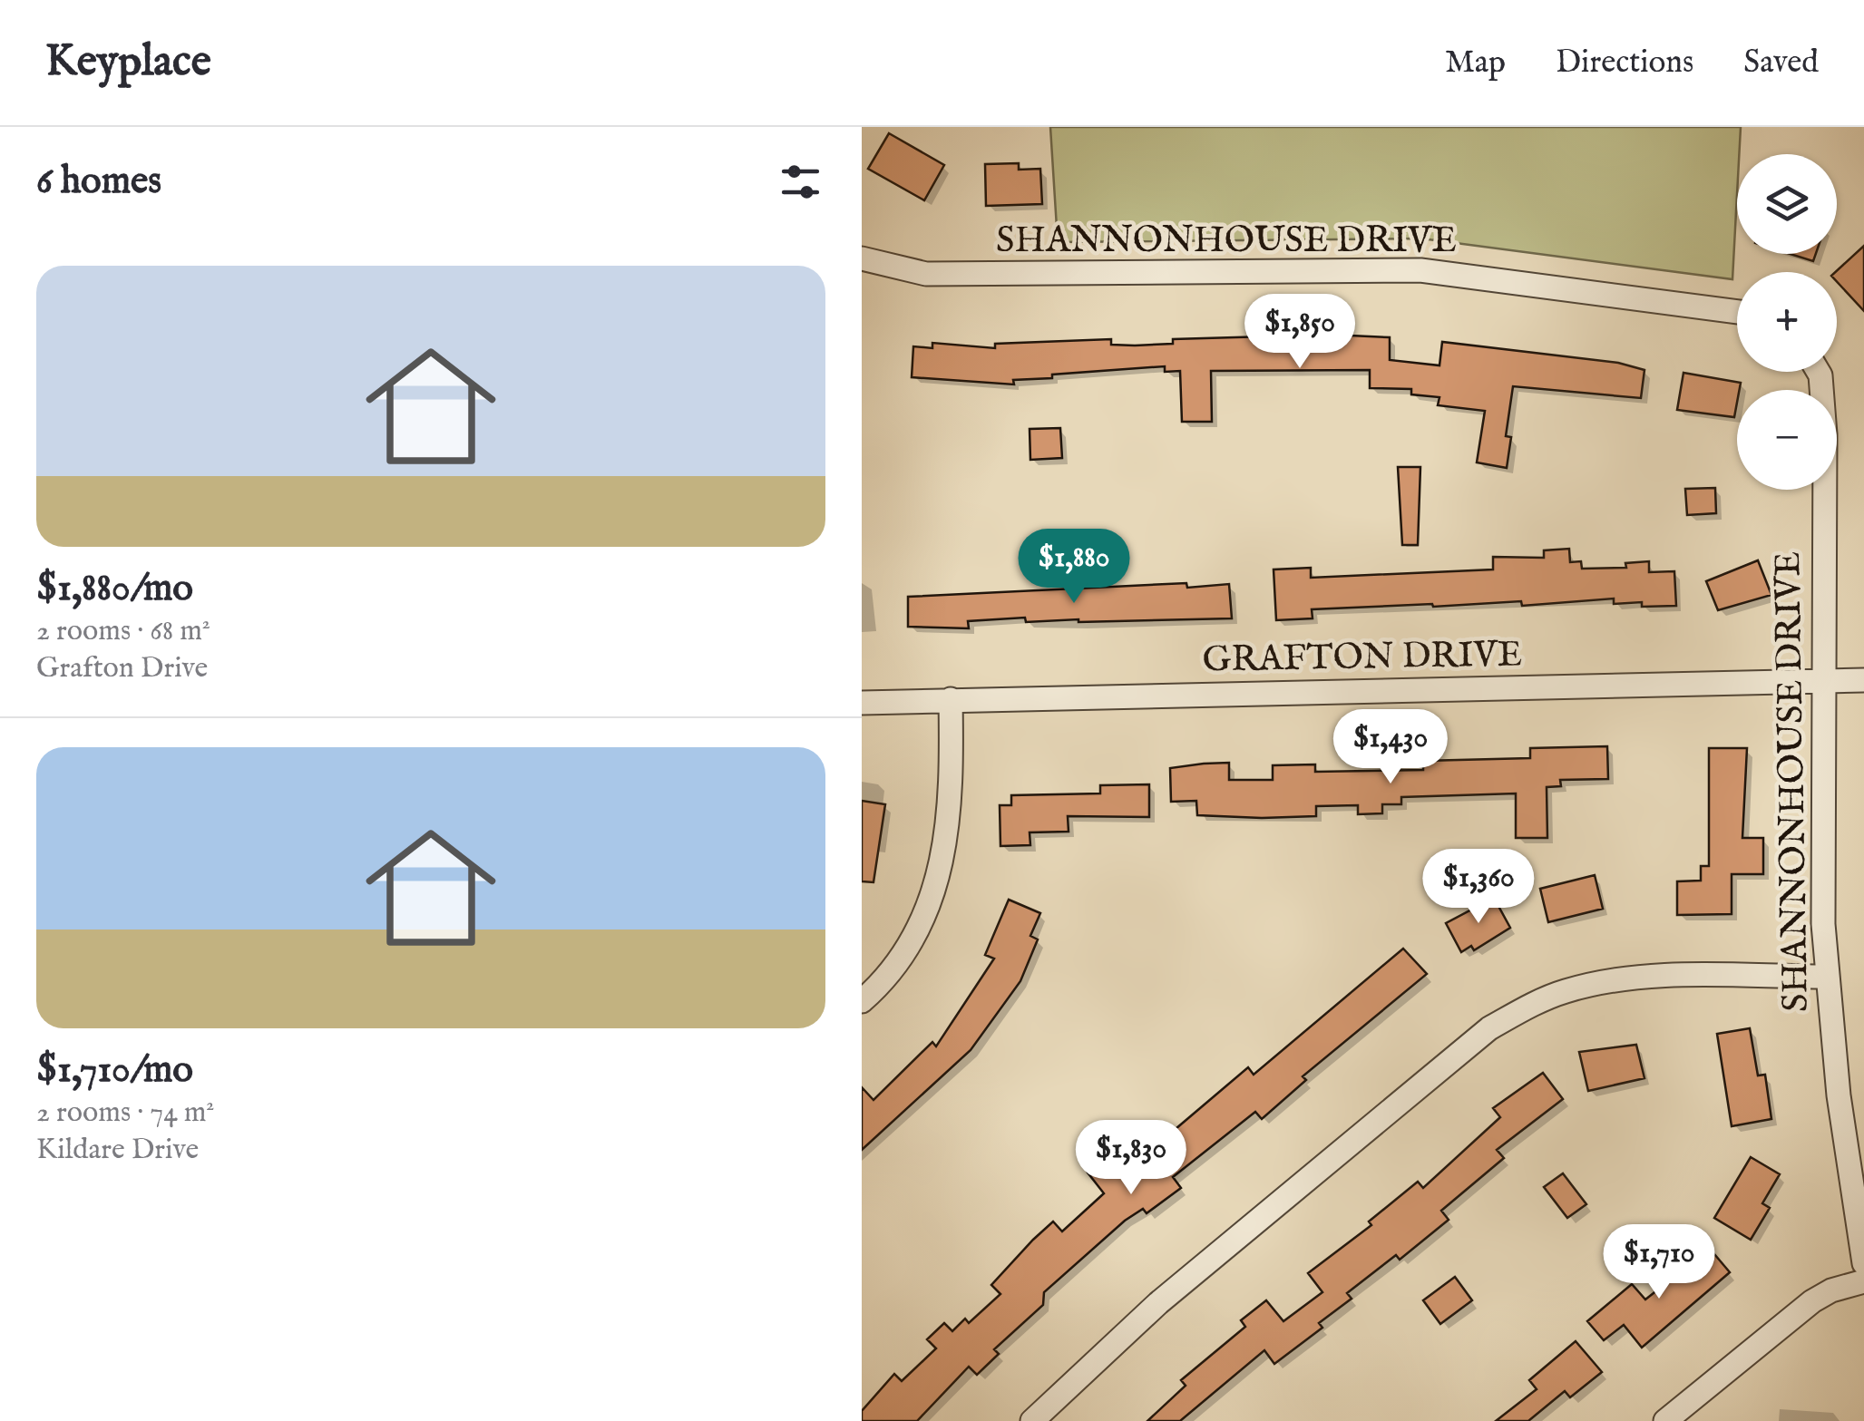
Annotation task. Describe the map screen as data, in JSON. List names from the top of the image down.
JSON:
{
  "streets": {
    "street": ["SHANNONHOUSE DRIVE", "GRAFTON DRIVE"]
  },
  "crossings": [
    ["SHANNONHOUSE DRIVE", "GRAFTON DRIVE"]
  ],
  "page": {
    "header": "Keyplace",
    "nav": ["Map", "Directions", "Saved"],
    "heading": "6 homes",
    "map_buttons": ["+", "−"],
    "list": [
      {
        "name": "$1,880/mo",
        "note": "2 rooms · 68 m² · Grafton Drive"
      },
      {
        "name": "$1,710/mo",
        "note": "2 rooms · 74 m² · Kildare Drive"
      }
    ],
    "price": [
      "$1,850",
      "$1,880",
      "$1,430",
      "$1,360",
      "$1,830",
      "$1,710"
    ]
  }
}
